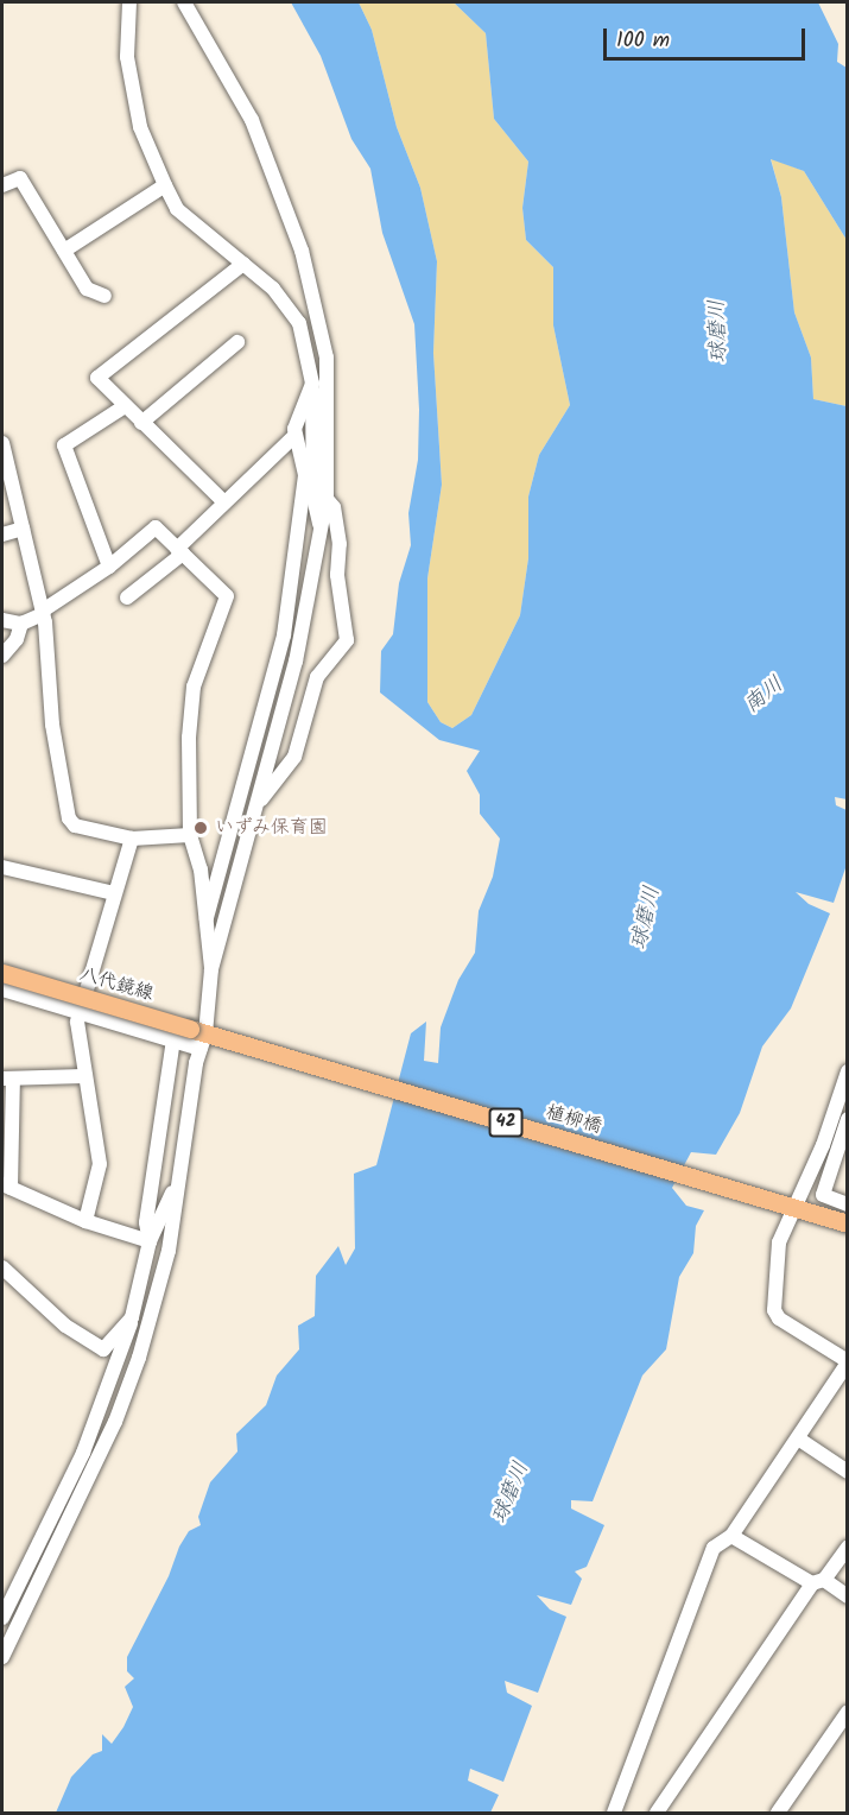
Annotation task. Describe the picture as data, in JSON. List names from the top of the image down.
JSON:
{
  "streets": {
    "main road": ["八代鏡線", "植柳橋", "42"]
  },
  "crossings": [
    ["八代鏡線", "植柳橋"],
    ["植柳橋", "42"]
  ],
  "water": ["球磨川", "南川"],
  "places": ["いずみ保育園"],
  "scale_bar": "100 m"
}
